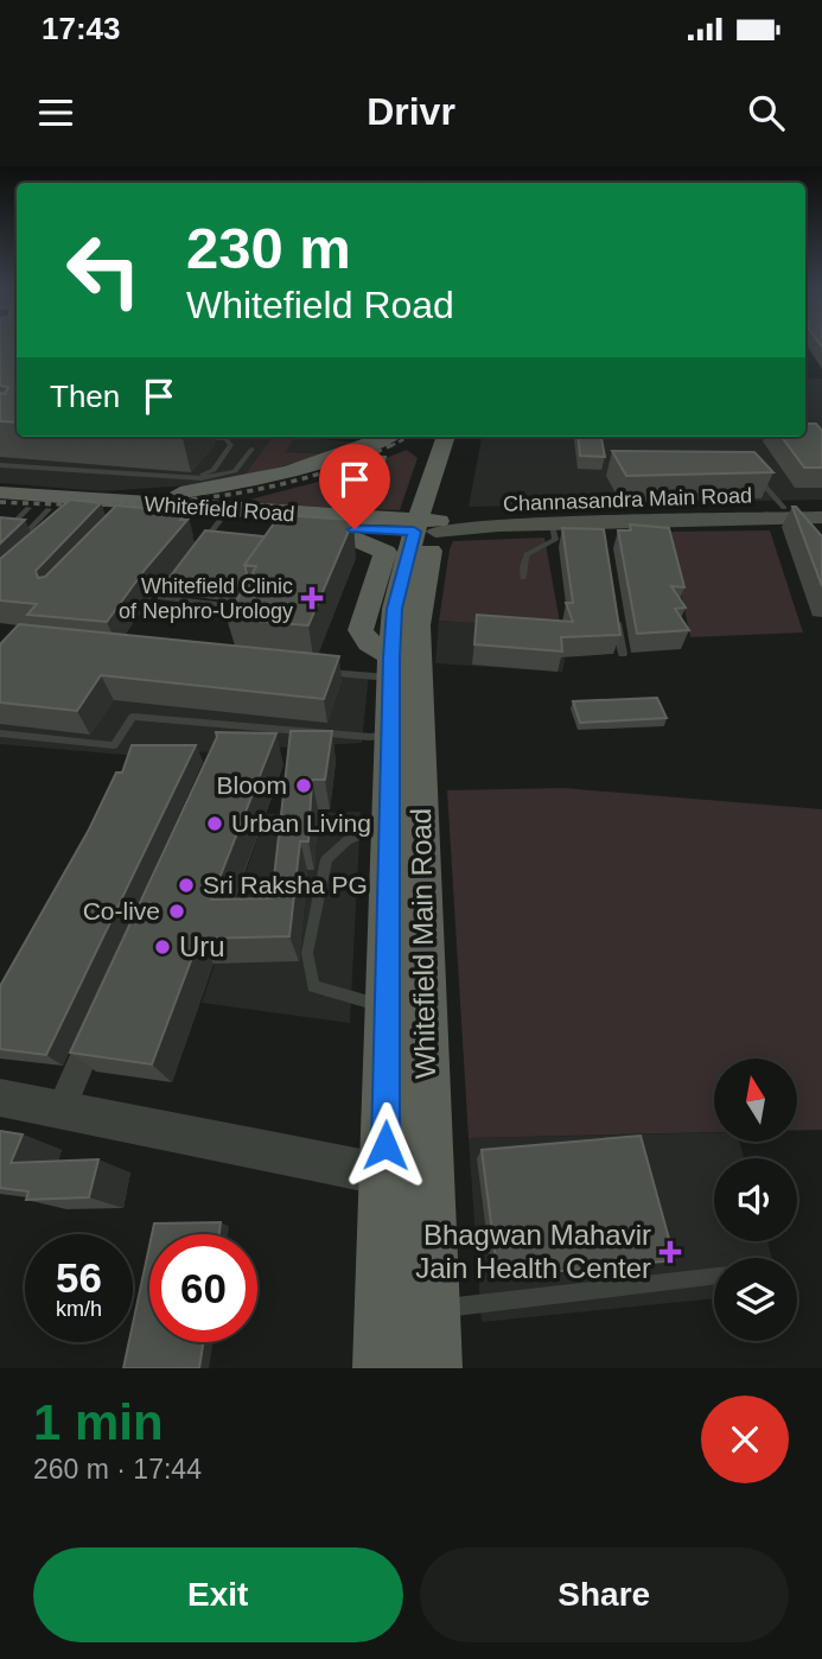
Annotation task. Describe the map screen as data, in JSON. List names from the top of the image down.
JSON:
{
  "streets": {
    "main road": ["Channasandra Main Road", "Whitefield Road", "Whitefield Main Road"]
  },
  "crossings": [
    ["Channasandra Main Road", "Whitefield Road"],
    ["Channasandra Main Road", "Whitefield Main Road"],
    ["Whitefield Road", "Whitefield Main Road"]
  ],
  "places": {
    "health": ["Whitefield Clinic of Nephro-Urology", "Bhagwan Mahavir Jain Health Center"],
    "other": [
      "Bloom",
      "Urban Living",
      "Sri Raksha PG",
      "Co-live",
      "Uru"
    ]
  },
  "north": "top",
  "page": {
    "status": "17:43",
    "header": "Drivr",
    "turn": ["230 m", "Whitefield Road"],
    "then": "Then",
    "speed": "56 km/h",
    "limit": "60",
    "heading": ["1 min", "260 m · 17:44"],
    "buttons": ["Exit", "Share"]
  }
}
